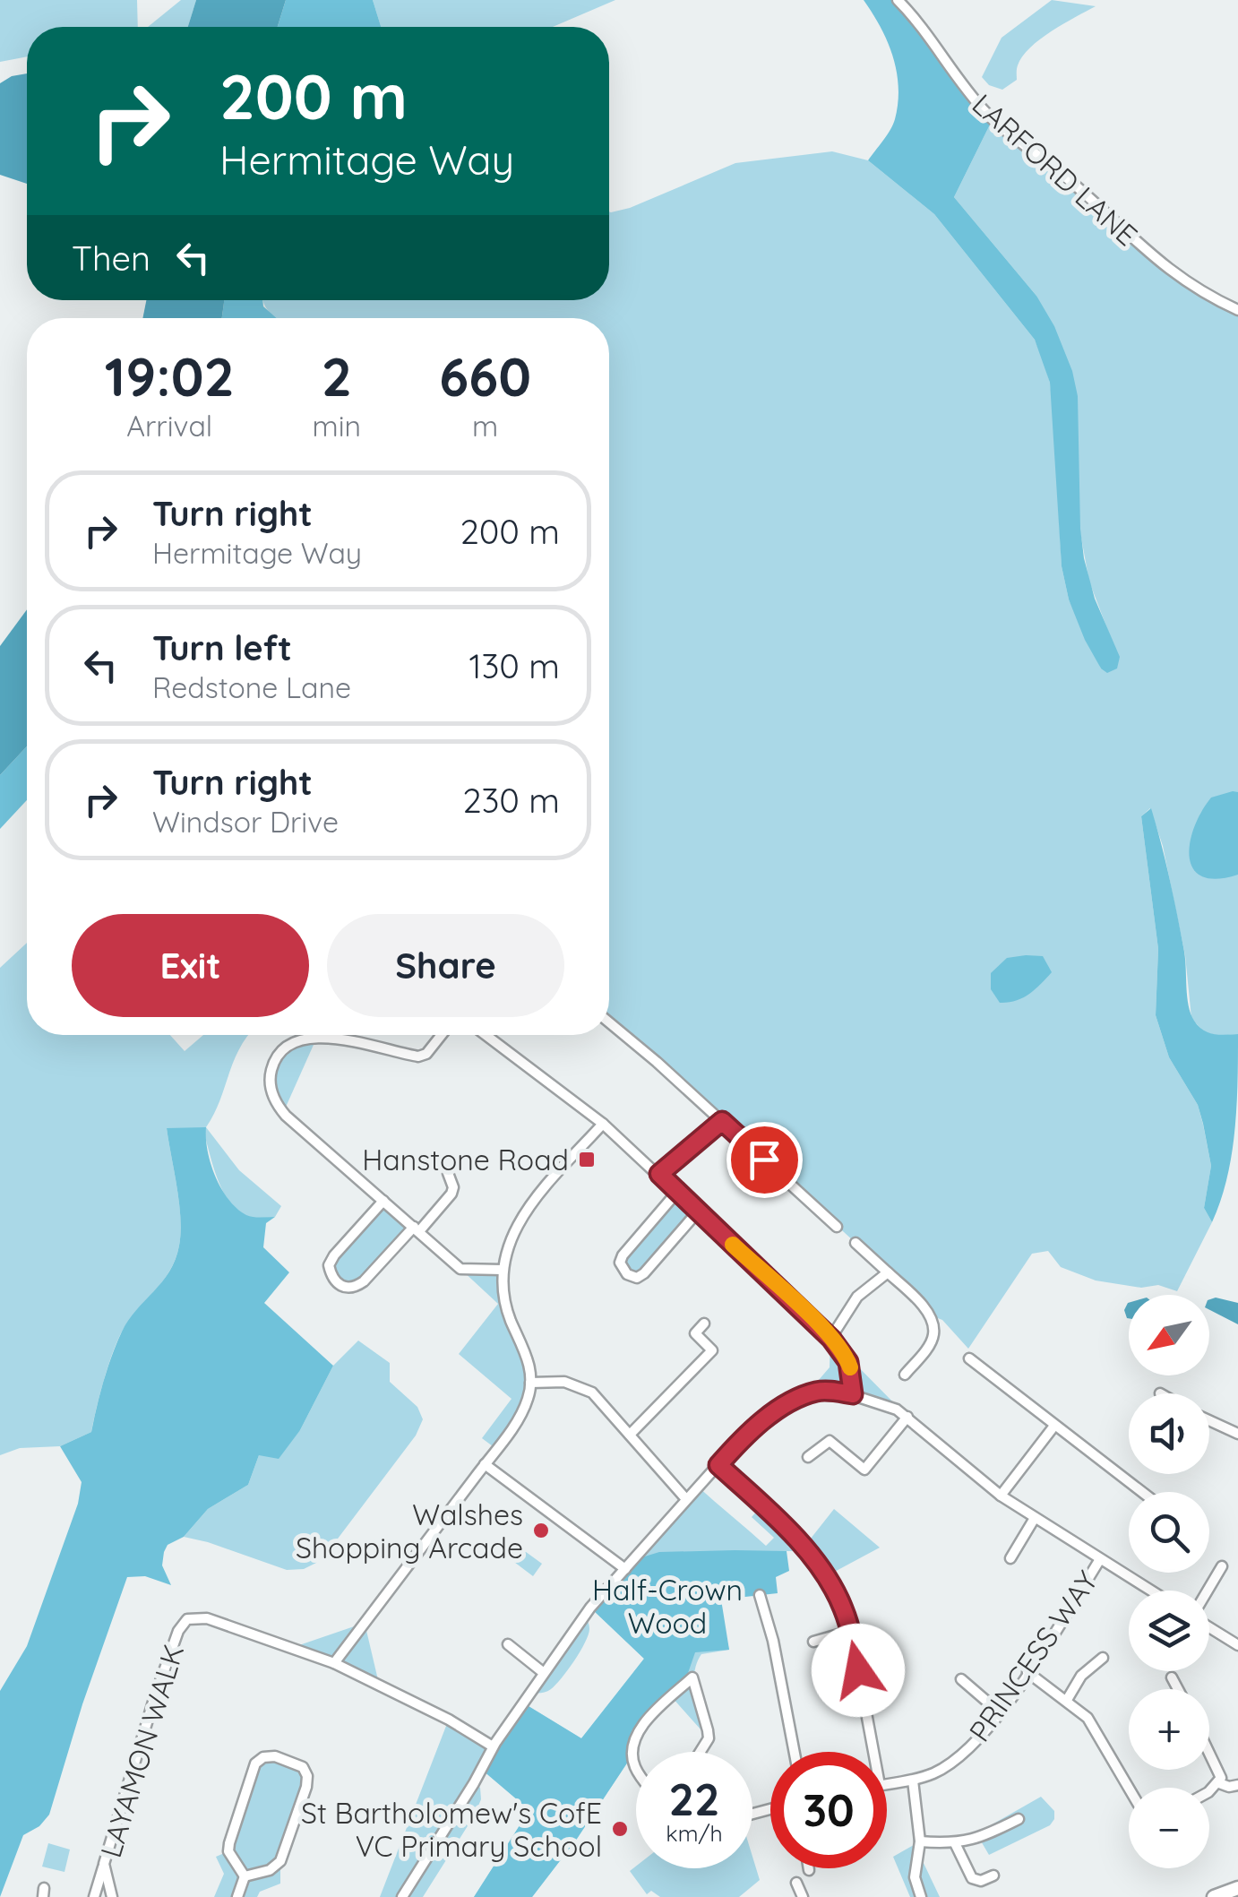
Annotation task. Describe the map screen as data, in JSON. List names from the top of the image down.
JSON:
{
  "streets": {
    "street": ["LARFORD LANE", "PRINCESS WAY", "LAYAMON WALK"]
  },
  "parks": ["Half-Crown Wood"],
  "places": {
    "transit": ["Hanstone Road"],
    "other": ["Walshes Shopping Arcade", "St Bartholomew's CofE VC Primary School"]
  },
  "north": "bottom left",
  "page": {
    "turn": ["200 m", "Hermitage Way"],
    "then": "Then",
    "eta": [
      "19:02",
      "Arrival",
      "2",
      "min",
      "660",
      "m"
    ],
    "list": [
      {
        "name": "Turn right",
        "note": "Hermitage Way",
        "value": "200 m"
      },
      {
        "name": "Turn left",
        "note": "Redstone Lane",
        "value": "130 m"
      },
      {
        "name": "Turn right",
        "note": "Windsor Drive",
        "value": "230 m"
      }
    ],
    "buttons": ["Exit", "Share"],
    "map_buttons": ["+", "−"],
    "speed": "22 km/h",
    "limit": "30"
  }
}
